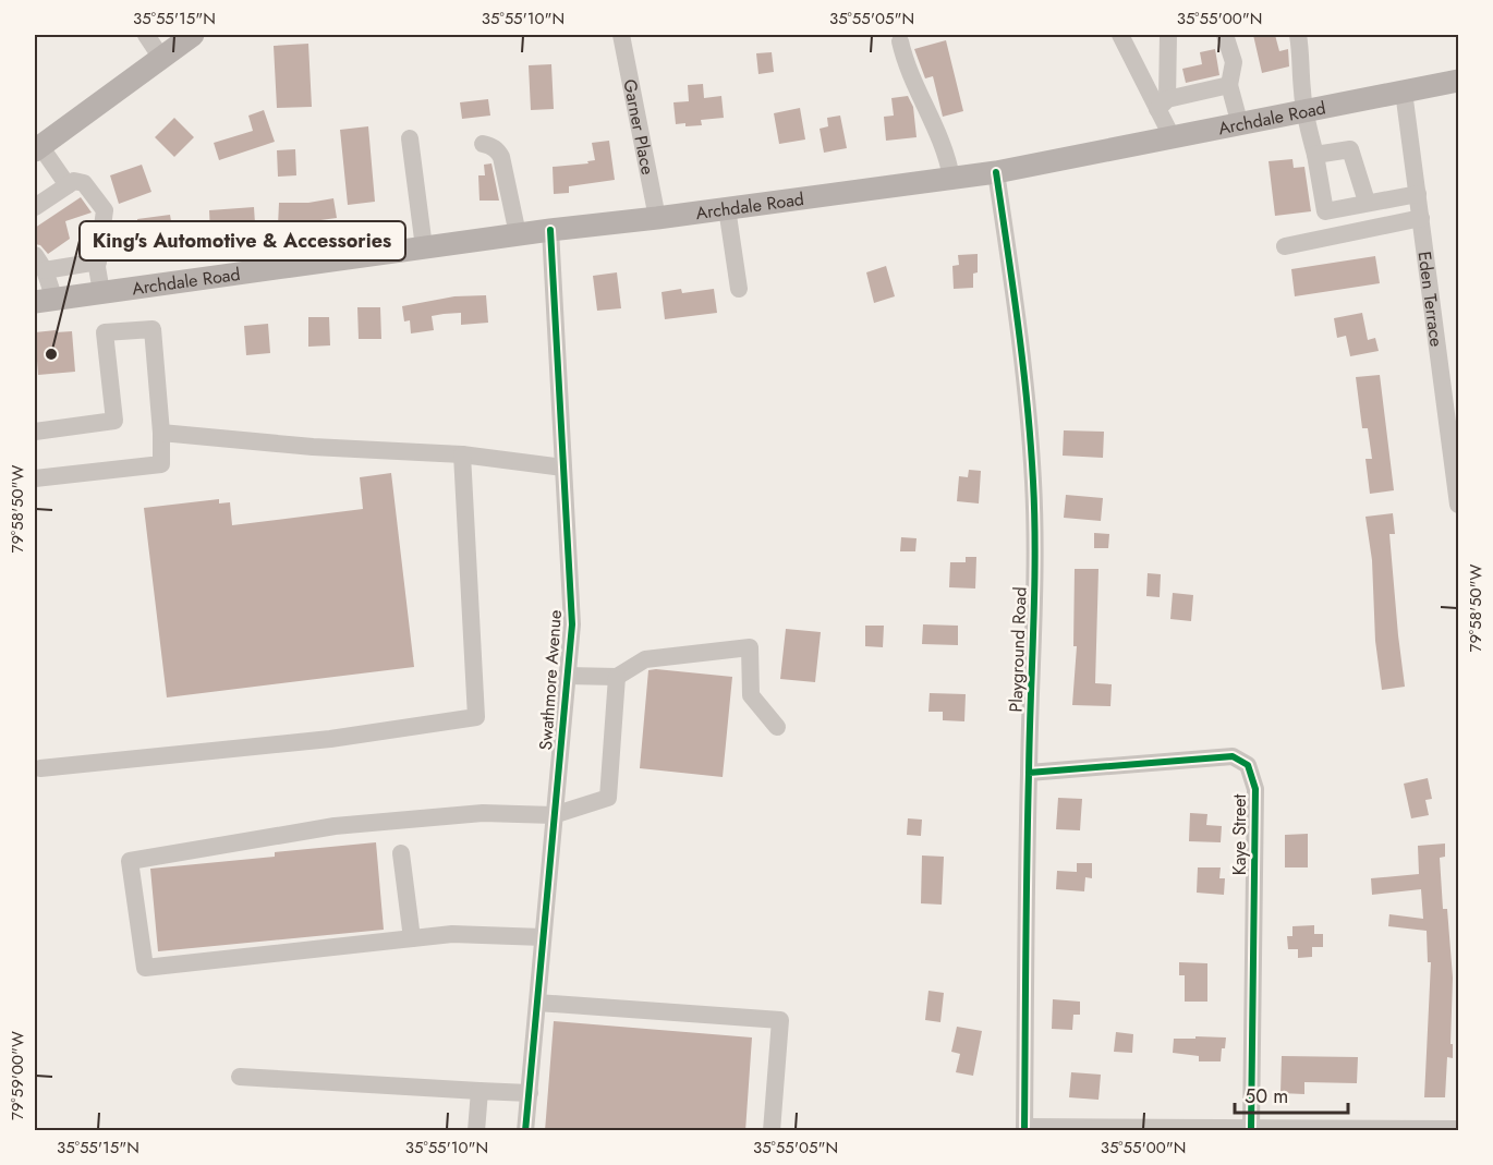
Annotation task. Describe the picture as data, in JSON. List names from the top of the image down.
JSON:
{
  "streets": {
    "main road": ["Archdale Road"],
    "street": [
      "Garner Place",
      "Eden Terrace",
      "Playground Road",
      "Swathmore Avenue",
      "Kaye Street"
    ]
  },
  "crossings": [
    ["Archdale Road", "Garner Place"],
    ["Archdale Road", "Eden Terrace"],
    ["Archdale Road", "Playground Road"],
    ["Archdale Road", "Swathmore Avenue"],
    ["Playground Road", "Kaye Street"]
  ],
  "places": ["King's Automotive & Accessories"],
  "scale_bar": "50 m",
  "coordinates": [
    "35°55'15\"N",
    "35°55'10\"N",
    "35°55'05\"N",
    "35°55'00\"N",
    "79°58'50\"W",
    "79°59'00\"W"
  ]
}
